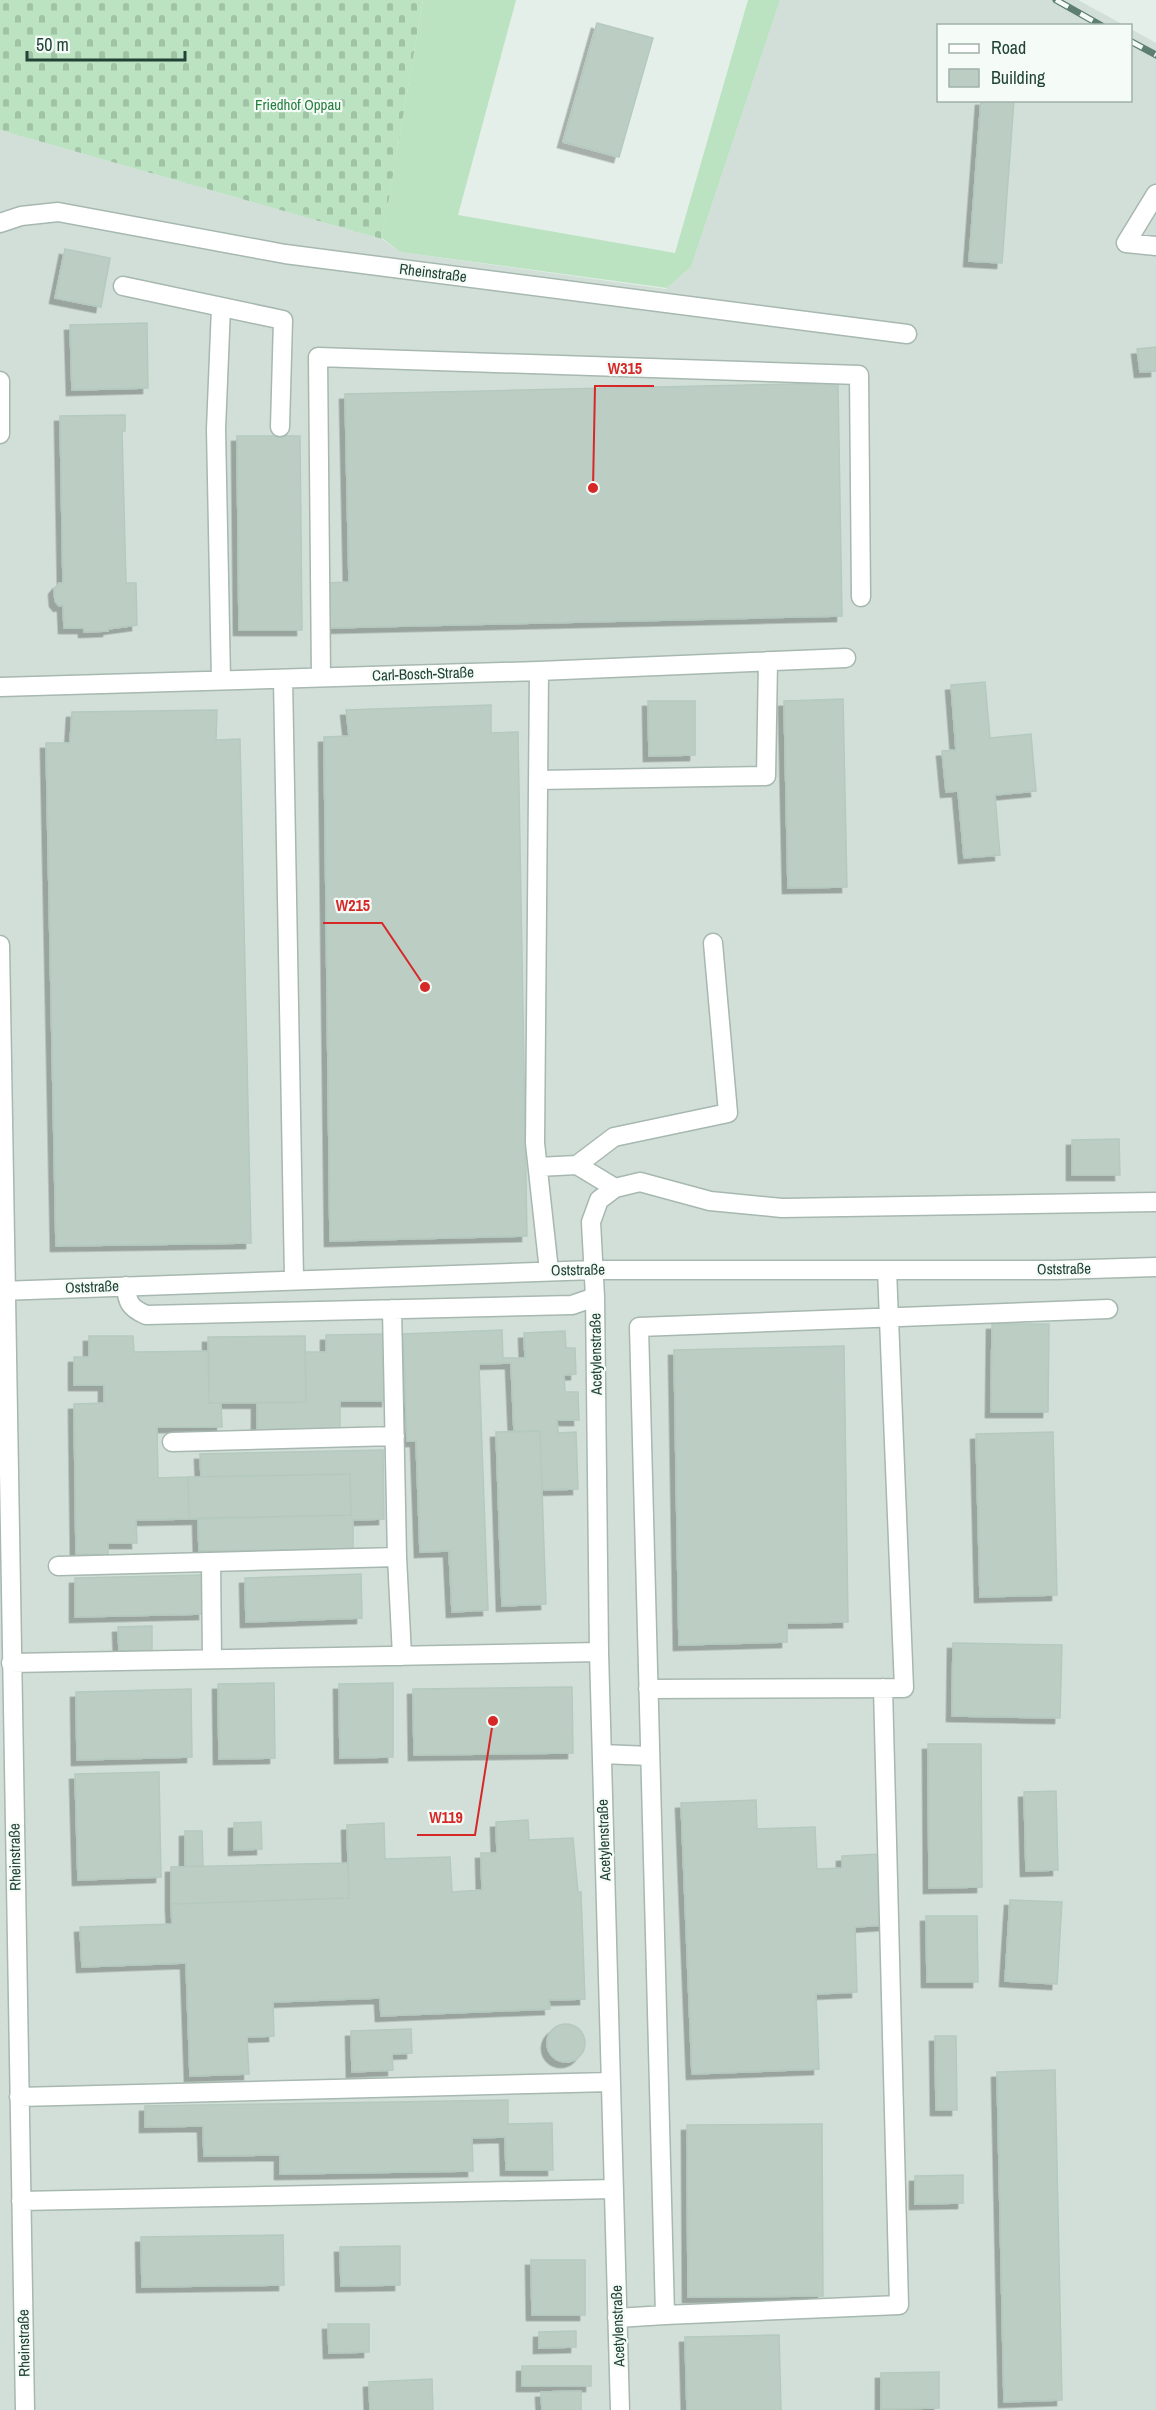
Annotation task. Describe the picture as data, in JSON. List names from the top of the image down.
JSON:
{
  "streets": {
    "street": [
      "Rheinstraße",
      "Carl-Bosch-Straße",
      "Oststraße",
      "Acetylenstraße"
    ]
  },
  "crossings": [
    ["Rheinstraße", "Oststraße"],
    ["Oststraße", "Acetylenstraße"]
  ],
  "parks": ["Friedhof Oppau"],
  "places": ["W315", "W215", "W119"],
  "legend": ["Road", "Building"],
  "scale_bar": "50 m"
}
